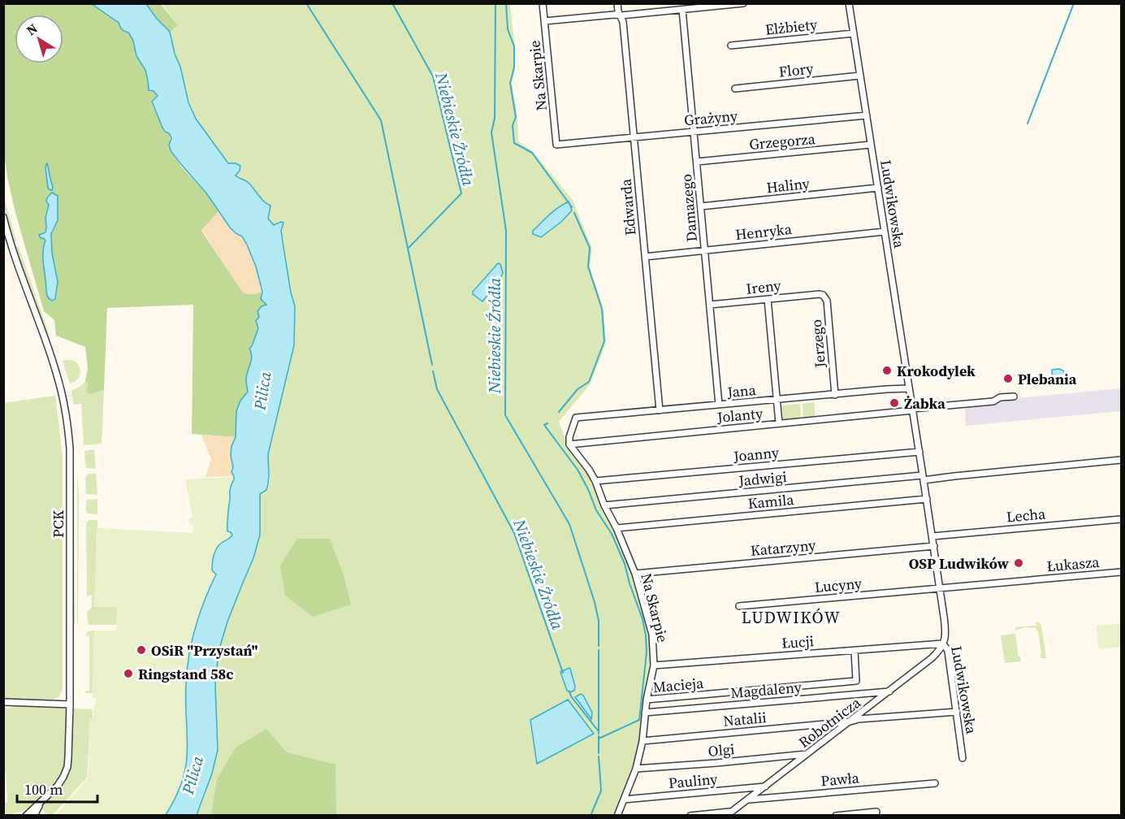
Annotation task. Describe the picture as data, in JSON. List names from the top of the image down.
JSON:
{
  "streets": {
    "street": [
      "Elżbiety",
      "Flory",
      "Na Skarpie",
      "Grażyny",
      "Grzegorza",
      "Haliny",
      "Ludwikowska",
      "Edwarda",
      "Damazego",
      "Henryka",
      "Ireny",
      "Jerzego",
      "Jana",
      "Jolanty",
      "Joanny",
      "Jadwigi",
      "Kamila",
      "Lecha",
      "PCK",
      "Katarzyny",
      "Łukasza",
      "Lucyny",
      "Łucji",
      "Macieja",
      "Magdaleny",
      "Natalii",
      "Robotnicza",
      "Olgi",
      "Pawła",
      "Pauliny"
    ]
  },
  "crossings": [
    ["Elżbiety", "Ludwikowska"],
    ["Flory", "Ludwikowska"],
    ["Na Skarpie", "Grażyny"],
    ["Na Skarpie", "Jana"],
    ["Na Skarpie", "Jolanty"],
    ["Na Skarpie", "Joanny"],
    ["Na Skarpie", "Jadwigi"],
    ["Na Skarpie", "Kamila"],
    ["Na Skarpie", "Katarzyny"],
    ["Na Skarpie", "Łucji"],
    ["Na Skarpie", "Macieja"],
    ["Na Skarpie", "Magdaleny"],
    ["Na Skarpie", "Natalii"],
    ["Na Skarpie", "Olgi"],
    ["Na Skarpie", "Pauliny"],
    ["Grażyny", "Ludwikowska"],
    ["Grażyny", "Edwarda"],
    ["Grażyny", "Damazego"],
    ["Grzegorza", "Ludwikowska"],
    ["Grzegorza", "Damazego"],
    ["Haliny", "Ludwikowska"],
    ["Haliny", "Damazego"],
    ["Ludwikowska", "Henryka"],
    ["Ludwikowska", "Jana"],
    ["Ludwikowska", "Jolanty"],
    ["Ludwikowska", "Joanny"],
    ["Ludwikowska", "Jadwigi"],
    ["Ludwikowska", "Kamila"],
    ["Ludwikowska", "Lecha"],
    ["Ludwikowska", "Katarzyny"],
    ["Ludwikowska", "Łukasza"],
    ["Ludwikowska", "Lucyny"],
    ["Ludwikowska", "Łucji"],
    ["Ludwikowska", "Natalii"],
    ["Ludwikowska", "Robotnicza"],
    ["Edwarda", "Henryka"],
    ["Edwarda", "Jana"],
    ["Damazego", "Henryka"],
    ["Damazego", "Ireny"],
    ["Damazego", "Jana"],
    ["Ireny", "Jerzego"],
    ["Jerzego", "Jana"],
    ["Jana", "Jolanty"],
    ["Łukasza", "Lucyny"],
    ["Łucji", "Macieja"],
    ["Łucji", "Robotnicza"],
    ["Magdaleny", "Robotnicza"],
    ["Natalii", "Robotnicza"],
    ["Robotnicza", "Olgi"],
    ["Robotnicza", "Pawła"],
    ["Robotnicza", "Pauliny"]
  ],
  "districts": ["LUDWIKÓW"],
  "water": ["Niebieskie Żródła", "Niebieskie Źródła", "Pilica"],
  "places": [
    "Krokodylek",
    "Plebania",
    "Żabka",
    "OSP Ludwików",
    "OSiR \"Przystań\"",
    "Ringstand 58c"
  ],
  "scale_bar": "100 m",
  "north": "top left"
}
